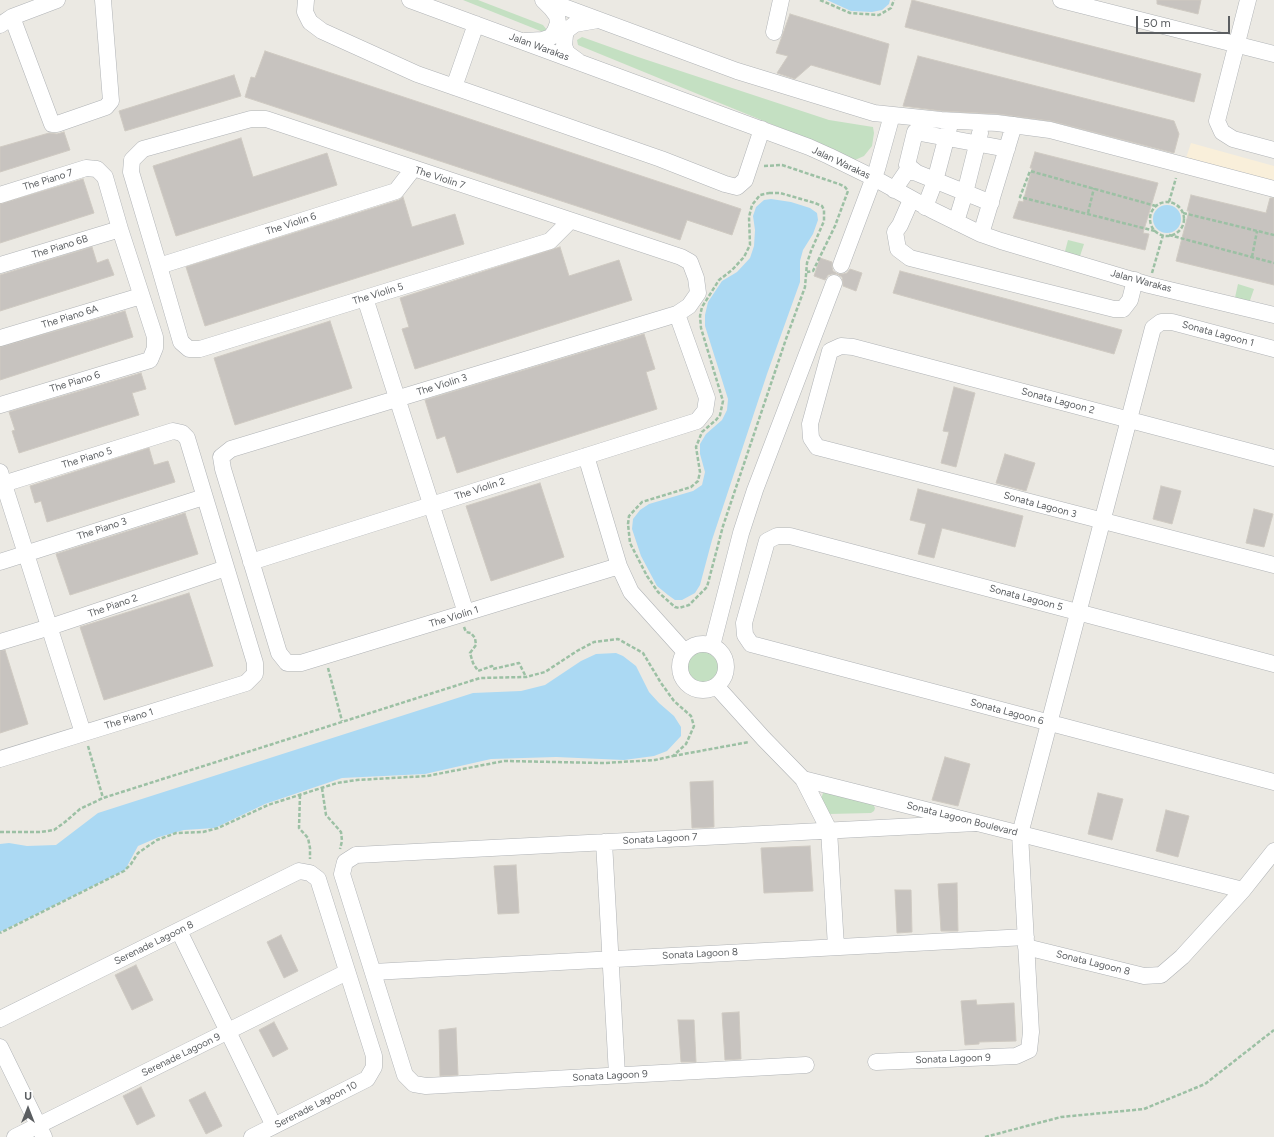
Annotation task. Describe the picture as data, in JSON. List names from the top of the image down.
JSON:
{
  "streets": {
    "street": [
      "Jalan Warakas",
      "The Violin 7",
      "The Piano 7",
      "The Violin 6",
      "The Piano 6B",
      "The Violin 5",
      "The Piano 6A",
      "Sonata Lagoon 1",
      "The Piano 6",
      "The Violin 3",
      "Sonata Lagoon 2",
      "The Piano 5",
      "The Violin 2",
      "Sonata Lagoon 3",
      "The Piano 3",
      "Sonata Lagoon 5",
      "The Piano 2",
      "The Violin 1",
      "Sonata Lagoon 6",
      "The Piano 1",
      "Sonata Lagoon Boulevard",
      "Sonata Lagoon 7",
      "Serenade Lagoon 8",
      "Sonata Lagoon 8",
      "Serenade Lagoon 9",
      "Sonata Lagoon 9",
      "Serenade Lagoon 10"
    ]
  },
  "crossings": [
    ["The Violin 7", "The Violin 6"],
    ["The Violin 7", "The Violin 5"],
    ["The Violin 7", "The Violin 3"],
    ["The Violin 7", "The Violin 2"],
    ["The Piano 7", "The Piano 6B"],
    ["The Violin 6", "The Violin 5"],
    ["The Piano 6A", "The Piano 6"],
    ["Sonata Lagoon 1", "Sonata Lagoon 2"],
    ["The Violin 3", "The Violin 2"],
    ["The Violin 3", "The Violin 1"],
    ["Sonata Lagoon 2", "Sonata Lagoon 3"],
    ["The Piano 5", "The Piano 3"],
    ["The Violin 2", "The Violin 1"],
    ["Sonata Lagoon 5", "Sonata Lagoon 6"],
    ["The Piano 2", "The Piano 1"],
    ["Sonata Lagoon Boulevard", "Sonata Lagoon 7"],
    ["Sonata Lagoon Boulevard", "Sonata Lagoon 8"],
    ["Sonata Lagoon 8", "Sonata Lagoon 9"],
    ["Serenade Lagoon 9", "Serenade Lagoon 10"]
  ],
  "scale_bar": "50 m",
  "north": "top"
}
